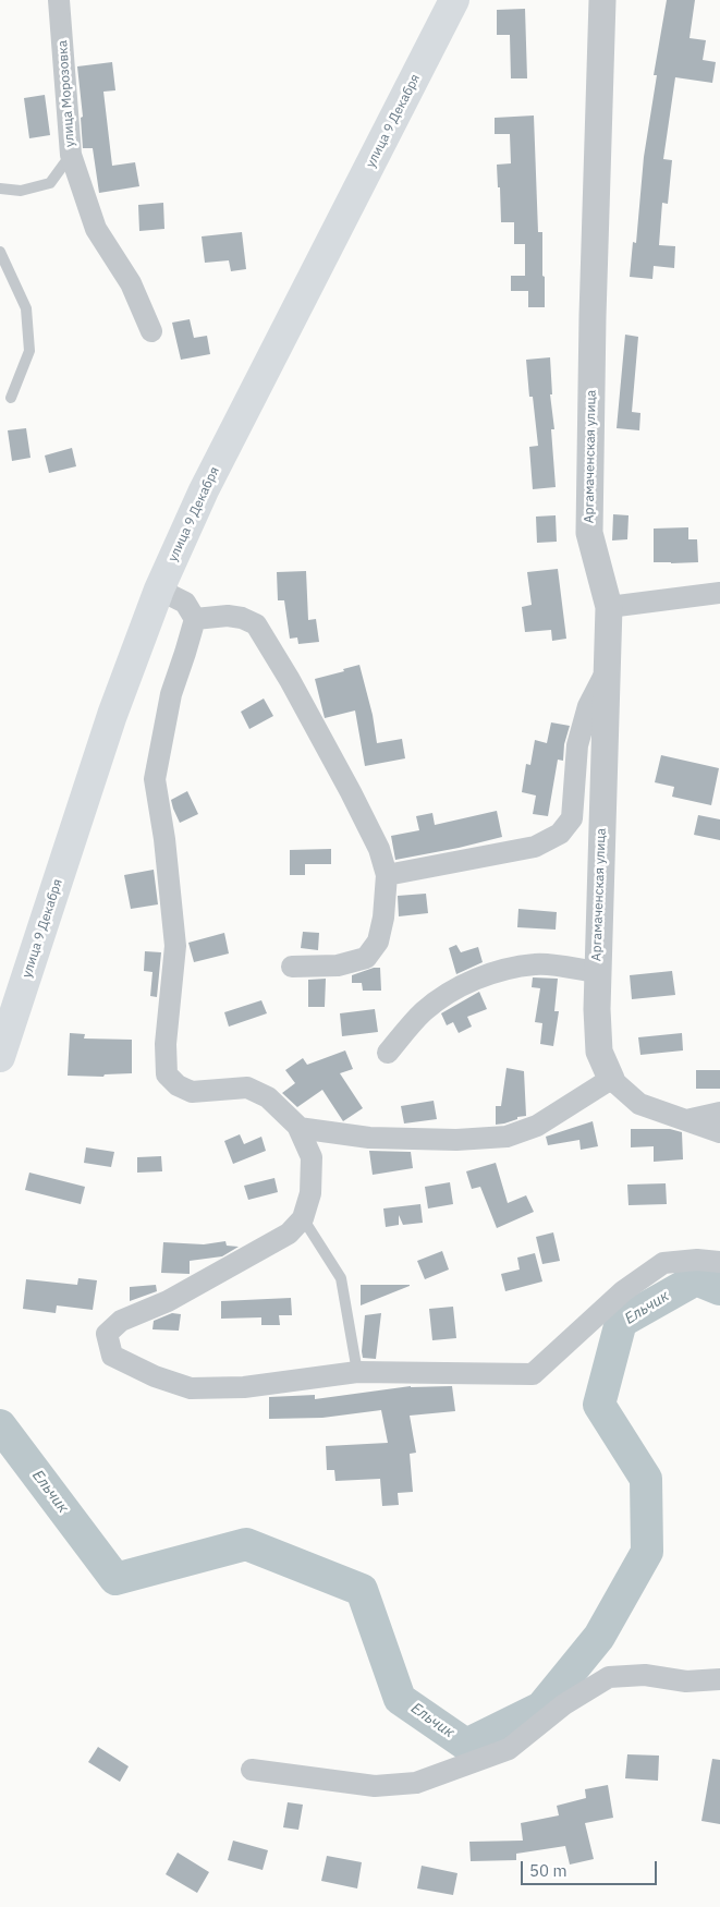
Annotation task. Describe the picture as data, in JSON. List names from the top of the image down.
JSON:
{
  "streets": {
    "main road": ["улица 9 Декабря"],
    "street": ["улица Морозовка", "Аргамаченская улица"]
  },
  "water": ["Ельчик"],
  "scale_bar": "50 m"
}
